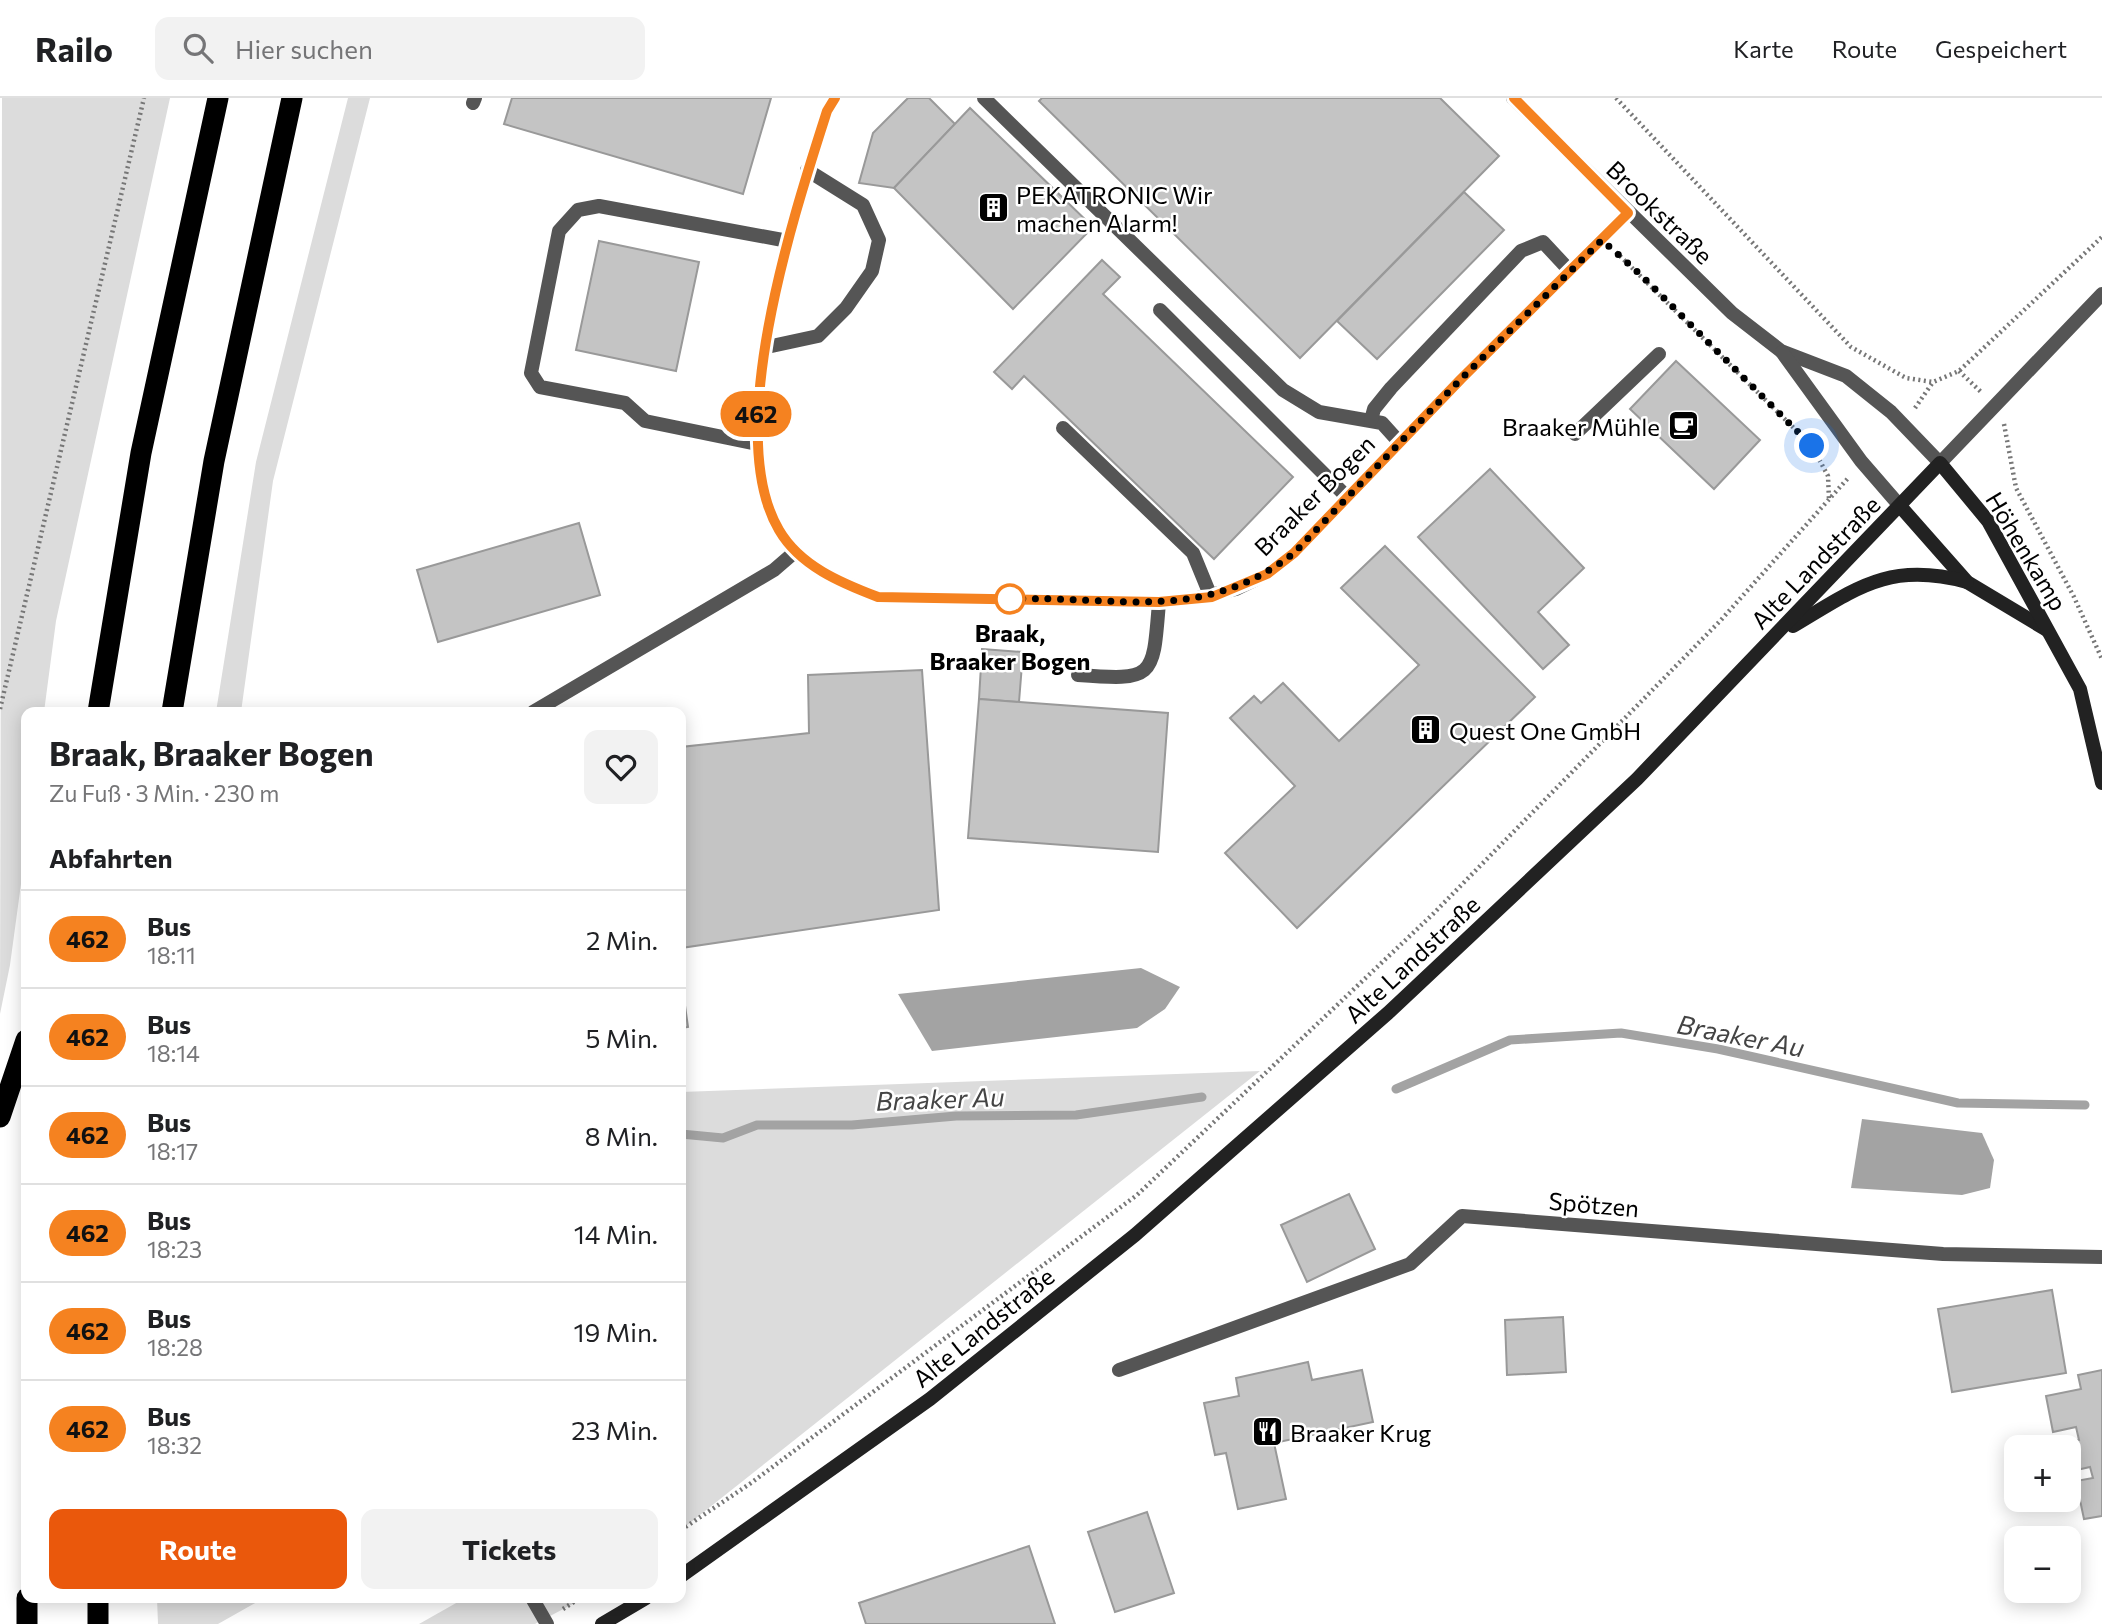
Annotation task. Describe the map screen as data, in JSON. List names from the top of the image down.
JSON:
{
  "streets": {
    "main road": ["Höhenkamp", "Alte Landstraße"],
    "street": ["Brookstraße", "Braaker Bogen", "Spötzen"]
  },
  "crossings": [
    ["Brookstraße", "Braaker Bogen"],
    ["Brookstraße", "Höhenkamp"],
    ["Brookstraße", "Alte Landstraße"],
    ["Höhenkamp", "Alte Landstraße"]
  ],
  "water": ["Braaker Au"],
  "places": {
    "building": ["PEKATRONIC Wir machen Alarm!", "Quest One GmbH"],
    "cafe": ["Braaker Mühle"],
    "other": ["Braak, Braaker Bogen"],
    "restaurant": ["Braaker Krug"]
  },
  "lines": ["bus line 462"],
  "page": {
    "header": "Railo",
    "search": "Hier suchen",
    "nav": ["Karte", "Route", "Gespeichert"],
    "on_map": "462",
    "heading": [
      ["Braak, Braaker Bogen", "Zu Fuß · 3 Min. · 230 m"],
      "Abfahrten"
    ],
    "list": [
      {
        "mark": "462",
        "name": "Bus",
        "note": "18:11",
        "value": "2 Min."
      },
      {
        "mark": "462",
        "name": "Bus",
        "note": "18:14",
        "value": "5 Min."
      },
      {
        "mark": "462",
        "name": "Bus",
        "note": "18:17",
        "value": "8 Min."
      },
      {
        "mark": "462",
        "name": "Bus",
        "note": "18:23",
        "value": "14 Min."
      },
      {
        "mark": "462",
        "name": "Bus",
        "note": "18:28",
        "value": "19 Min."
      },
      {
        "mark": "462",
        "name": "Bus",
        "note": "18:32",
        "value": "23 Min."
      }
    ],
    "map_buttons": ["+", "−"],
    "buttons": ["Route", "Tickets"]
  }
}
